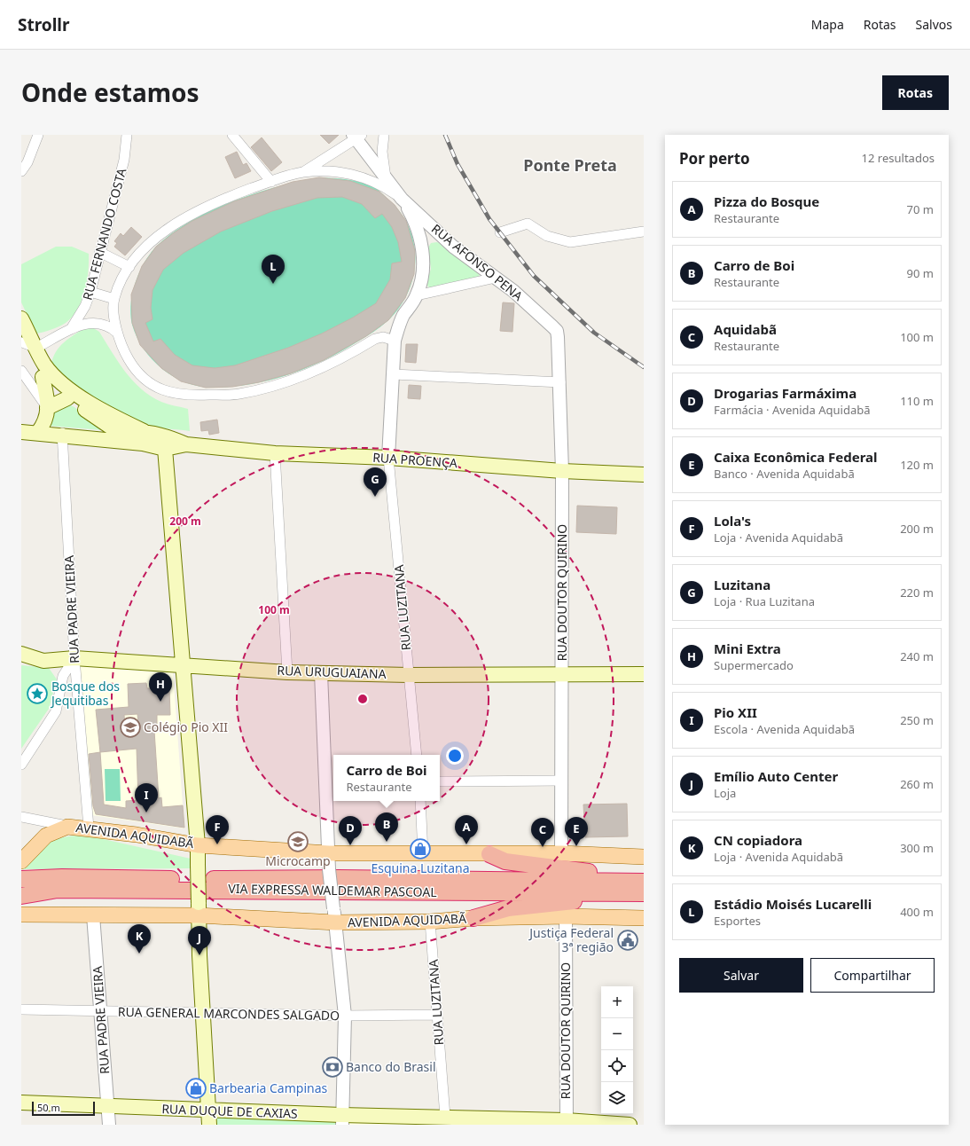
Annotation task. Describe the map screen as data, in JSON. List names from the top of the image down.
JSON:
{
  "streets": {
    "highway": ["VIA EXPRESSA WALDEMAR PASCOAL"],
    "main road": [
      "RUA PROENÇA",
      "RUA URUGUAIANA",
      "AVENIDA AQUIDABÃ",
      "RUA DUQUE DE CAXIAS"
    ],
    "street": [
      "RUA FERNANDO COSTA",
      "RUA AFONSO PENA",
      "RUA DOUTOR QUIRINO",
      "RUA LUZITANA",
      "RUA PADRE VIEIRA",
      "RUA GENERAL MARCONDES SALGADO"
    ]
  },
  "crossings": [
    ["RUA AFONSO PENA", "RUA DOUTOR QUIRINO"],
    ["RUA PROENÇA", "RUA DOUTOR QUIRINO"],
    ["RUA PROENÇA", "RUA LUZITANA"],
    ["RUA PROENÇA", "RUA PADRE VIEIRA"],
    ["RUA DOUTOR QUIRINO", "RUA URUGUAIANA"],
    ["RUA DOUTOR QUIRINO", "AVENIDA AQUIDABÃ"],
    ["RUA DOUTOR QUIRINO", "RUA DUQUE DE CAXIAS"],
    ["RUA LUZITANA", "RUA URUGUAIANA"],
    ["RUA LUZITANA", "AVENIDA AQUIDABÃ"],
    ["RUA LUZITANA", "RUA GENERAL MARCONDES SALGADO"],
    ["RUA LUZITANA", "RUA DUQUE DE CAXIAS"],
    ["RUA PADRE VIEIRA", "RUA URUGUAIANA"],
    ["RUA PADRE VIEIRA", "AVENIDA AQUIDABÃ"],
    ["RUA PADRE VIEIRA", "RUA GENERAL MARCONDES SALGADO"],
    ["RUA PADRE VIEIRA", "RUA DUQUE DE CAXIAS"]
  ],
  "districts": ["Ponte Preta"],
  "places": {
    "place": ["Bosque dos Jequitibas"],
    "school or university": ["Colégio Pio XII", "Microcamp"],
    "shop": ["Esquina Luzitana", "Barbearia Campinas"],
    "public building": ["Justiça Federal 3ª região"],
    "bank": ["Banco do Brasil"]
  },
  "scale_bar": "50 m",
  "page": {
    "header": "Strollr",
    "nav": ["Mapa", "Rotas", "Salvos"],
    "title": "Onde estamos",
    "buttons": [
      "Rotas",
      ["Salvar", "Compartilhar"]
    ],
    "heading": ["Por perto", "12 resultados"],
    "list": [
      {
        "mark": "A",
        "name": "Pizza do Bosque",
        "note": "Restaurante",
        "value": "70 m"
      },
      {
        "mark": "B",
        "name": "Carro de Boi",
        "note": "Restaurante",
        "value": "90 m"
      },
      {
        "mark": "C",
        "name": "Aquidabã",
        "note": "Restaurante",
        "value": "100 m"
      },
      {
        "mark": "D",
        "name": "Drogarias Farmáxima",
        "note": "Farmácia · Avenida Aquidabã",
        "value": "110 m"
      },
      {
        "mark": "E",
        "name": "Caixa Econômica Federal",
        "note": "Banco · Avenida Aquidabã",
        "value": "120 m"
      },
      {
        "mark": "F",
        "name": "Lola's",
        "note": "Loja · Avenida Aquidabã",
        "value": "200 m"
      },
      {
        "mark": "G",
        "name": "Luzitana",
        "note": "Loja · Rua Luzitana",
        "value": "220 m"
      },
      {
        "mark": "H",
        "name": "Mini Extra",
        "note": "Supermercado",
        "value": "240 m"
      },
      {
        "mark": "I",
        "name": "Pio XII",
        "note": "Escola · Avenida Aquidabã",
        "value": "250 m"
      },
      {
        "mark": "J",
        "name": "Emílio Auto Center",
        "note": "Loja",
        "value": "260 m"
      },
      {
        "mark": "K",
        "name": "CN copiadora",
        "note": "Loja · Avenida Aquidabã",
        "value": "300 m"
      },
      {
        "mark": "L",
        "name": "Estádio Moisés Lucarelli",
        "note": "Esportes",
        "value": "400 m"
      }
    ],
    "pins": [
      "L",
      "G",
      "H",
      "I",
      "B",
      "A",
      "F",
      "D",
      "E",
      "C",
      "K",
      "J"
    ],
    "popup": ["Carro de Boi", "Restaurante"],
    "map_buttons": ["+", "−"],
    "scale": "50 m"
  },
  "rings": ["200 m", "100 m"]
}
